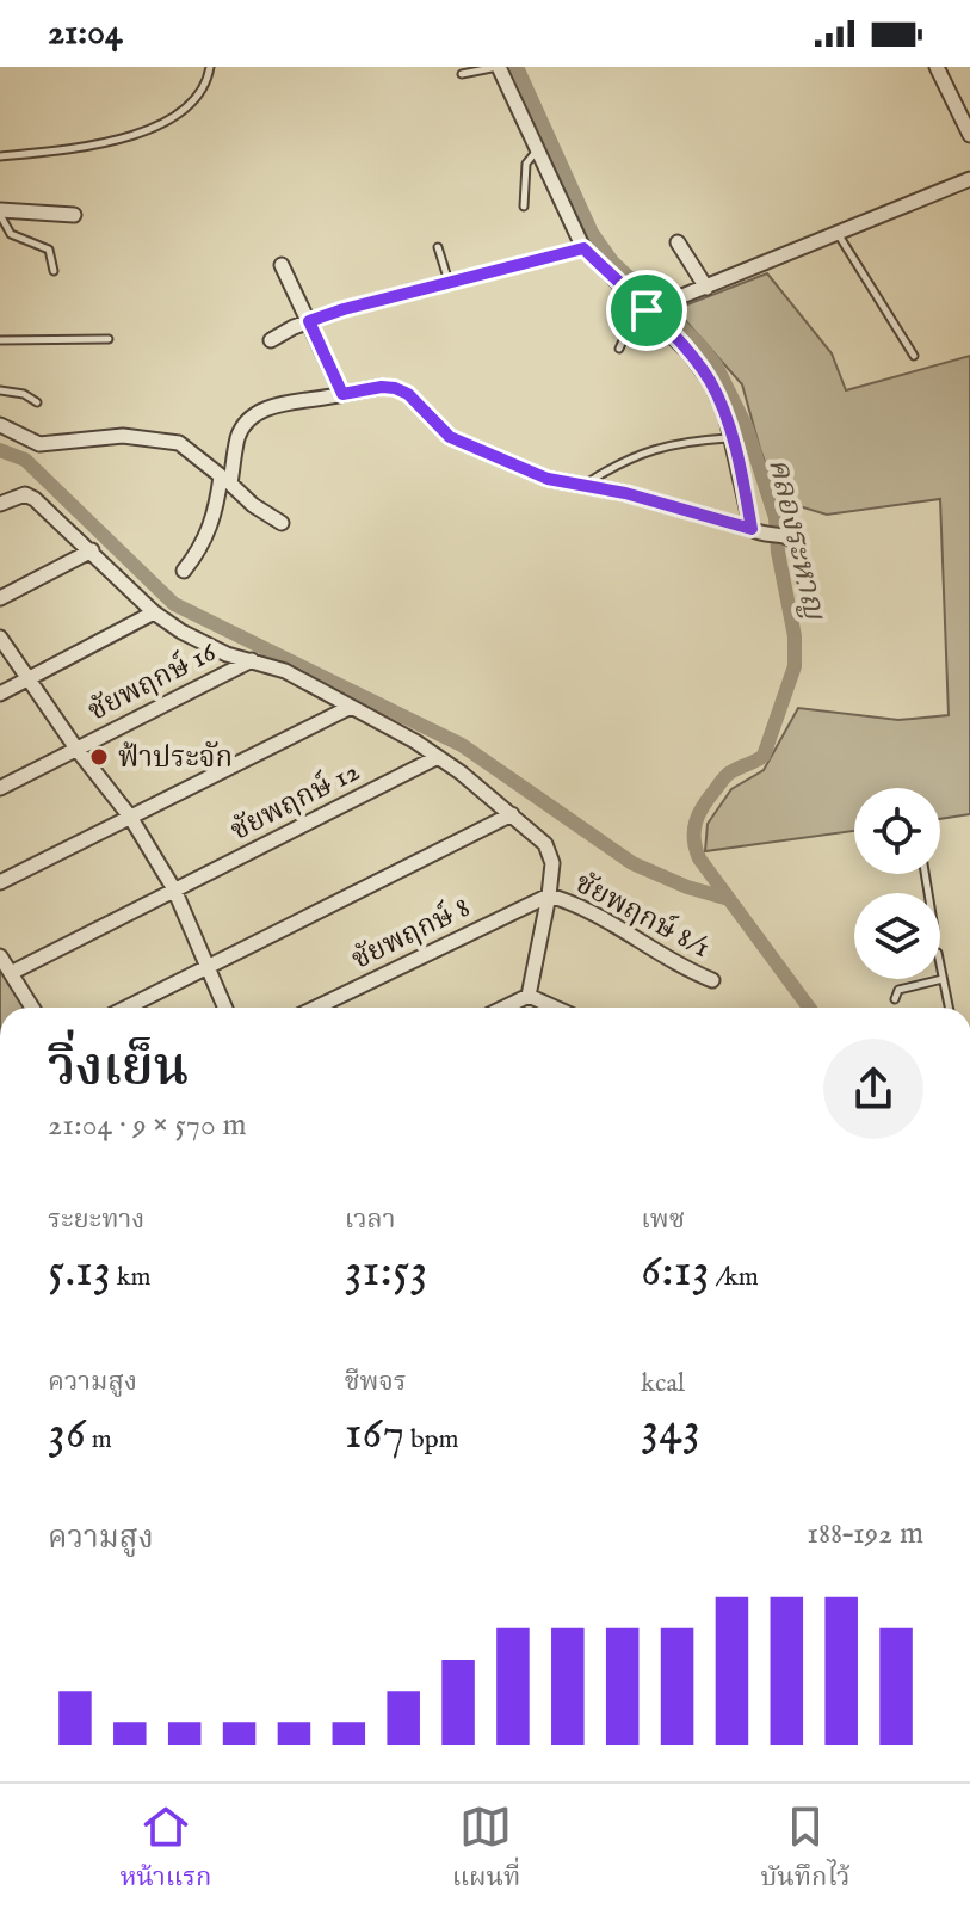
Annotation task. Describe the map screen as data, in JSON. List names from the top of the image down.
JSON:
{
  "streets": {
    "street": [
      "ชัยพฤกษ์ 16",
      "ชัยพฤกษ์ 12",
      "ชัยพฤกษ์ 8/1",
      "ชัยพฤกษ์ 8"
    ]
  },
  "crossings": [
    ["ชัยพฤกษ์ 8/1", "ชัยพฤกษ์ 8"]
  ],
  "water": ["คลองระหาญ"],
  "places": ["ฟ้าประจัก"],
  "page": {
    "status": "21:04",
    "heading": ["วิ่งเย็น", "21:04 · 9 × 570 m"],
    "stats": [
      ["ระยะทาง", "5.13 km"],
      ["เวลา", "31:53"],
      ["เพซ", "6:13 /km"],
      ["ความสูง", "36 m"],
      ["ชีพจร", "167 bpm"],
      ["kcal", "343"]
    ],
    "chart": ["ความสูง", "188–192 m"],
    "tabs": ["หน้าแรก", "แผนที่", "บันทึกไว้"]
  }
}
